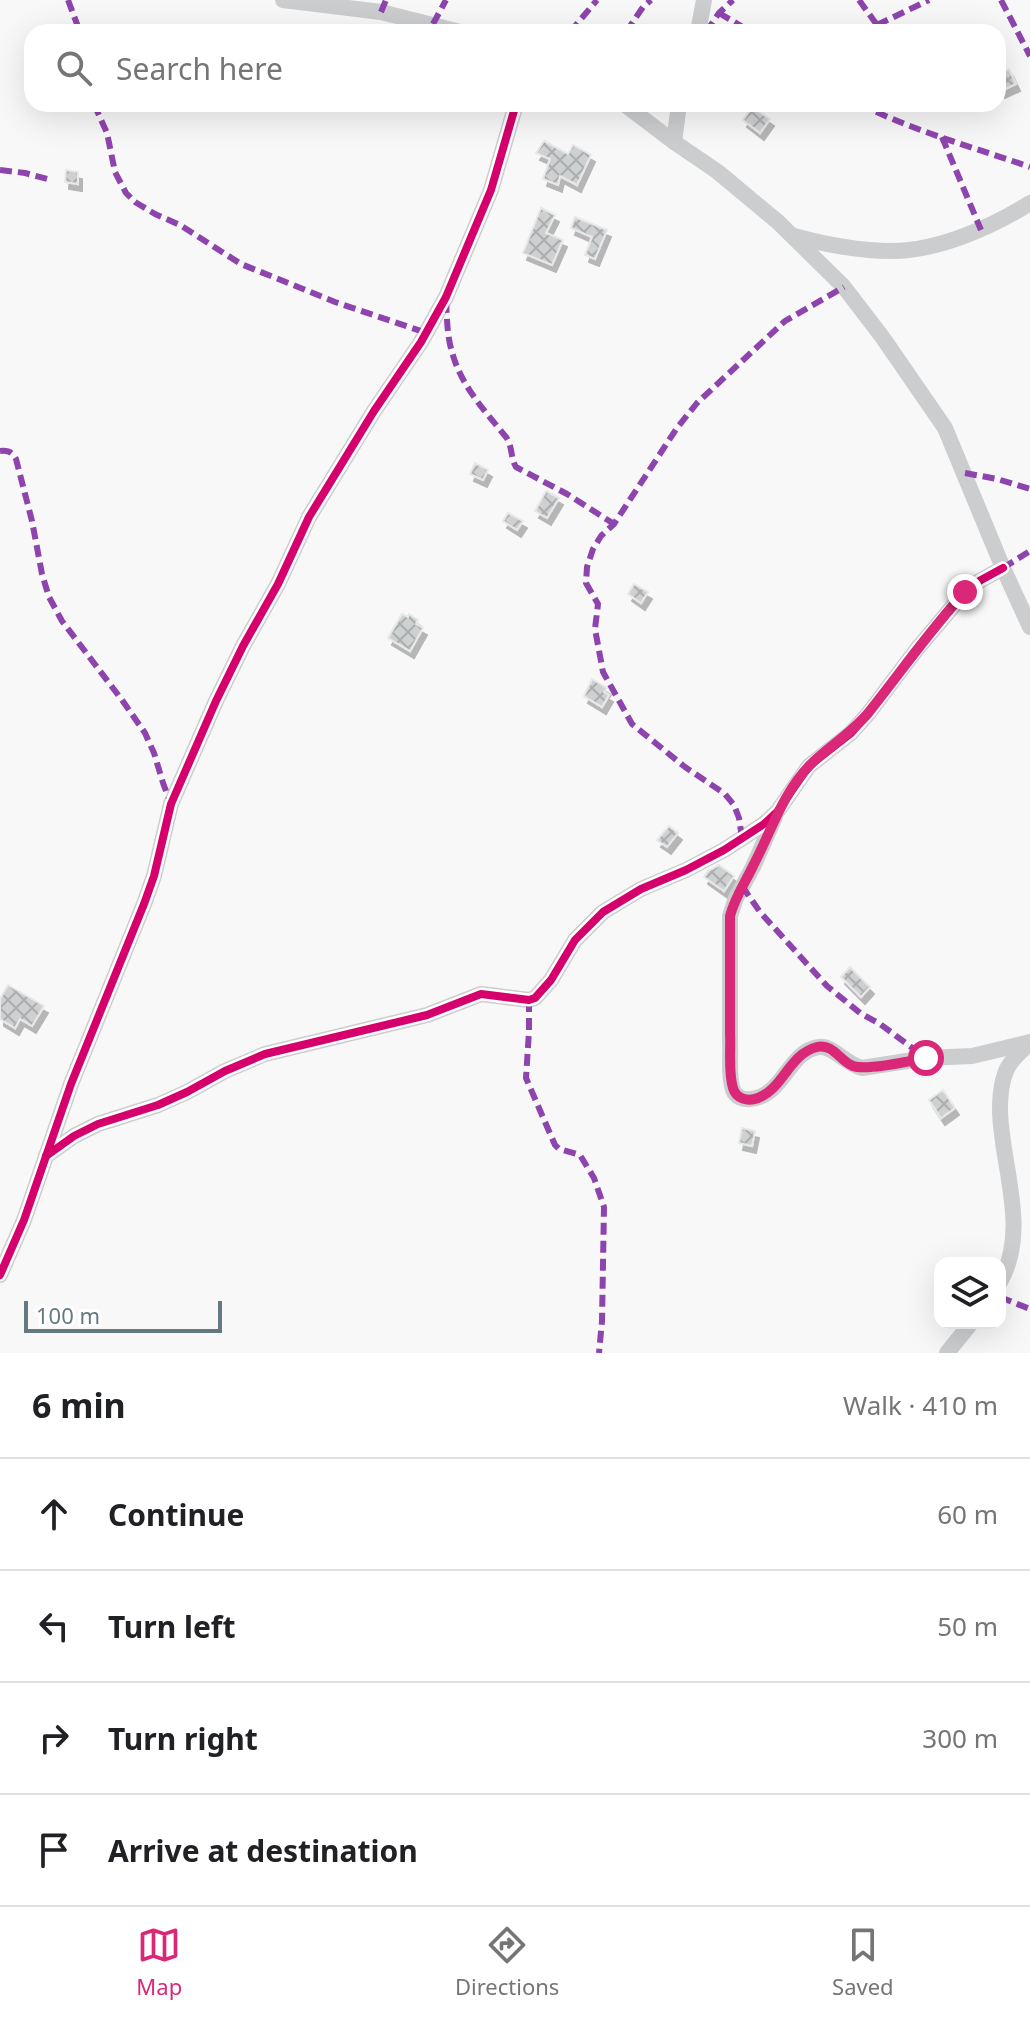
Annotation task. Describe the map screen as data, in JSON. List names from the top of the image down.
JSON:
{
  "scale_bar": "100 m",
  "page": {
    "search": "Search here",
    "scale": "100 m",
    "heading": ["6 min", "Walk · 410 m"],
    "list": [
      ["Continue", "60 m"],
      ["Turn left", "50 m"],
      ["Turn right", "300 m"],
      "Arrive at destination"
    ],
    "nav": ["Map", "Directions", "Saved"]
  }
}
